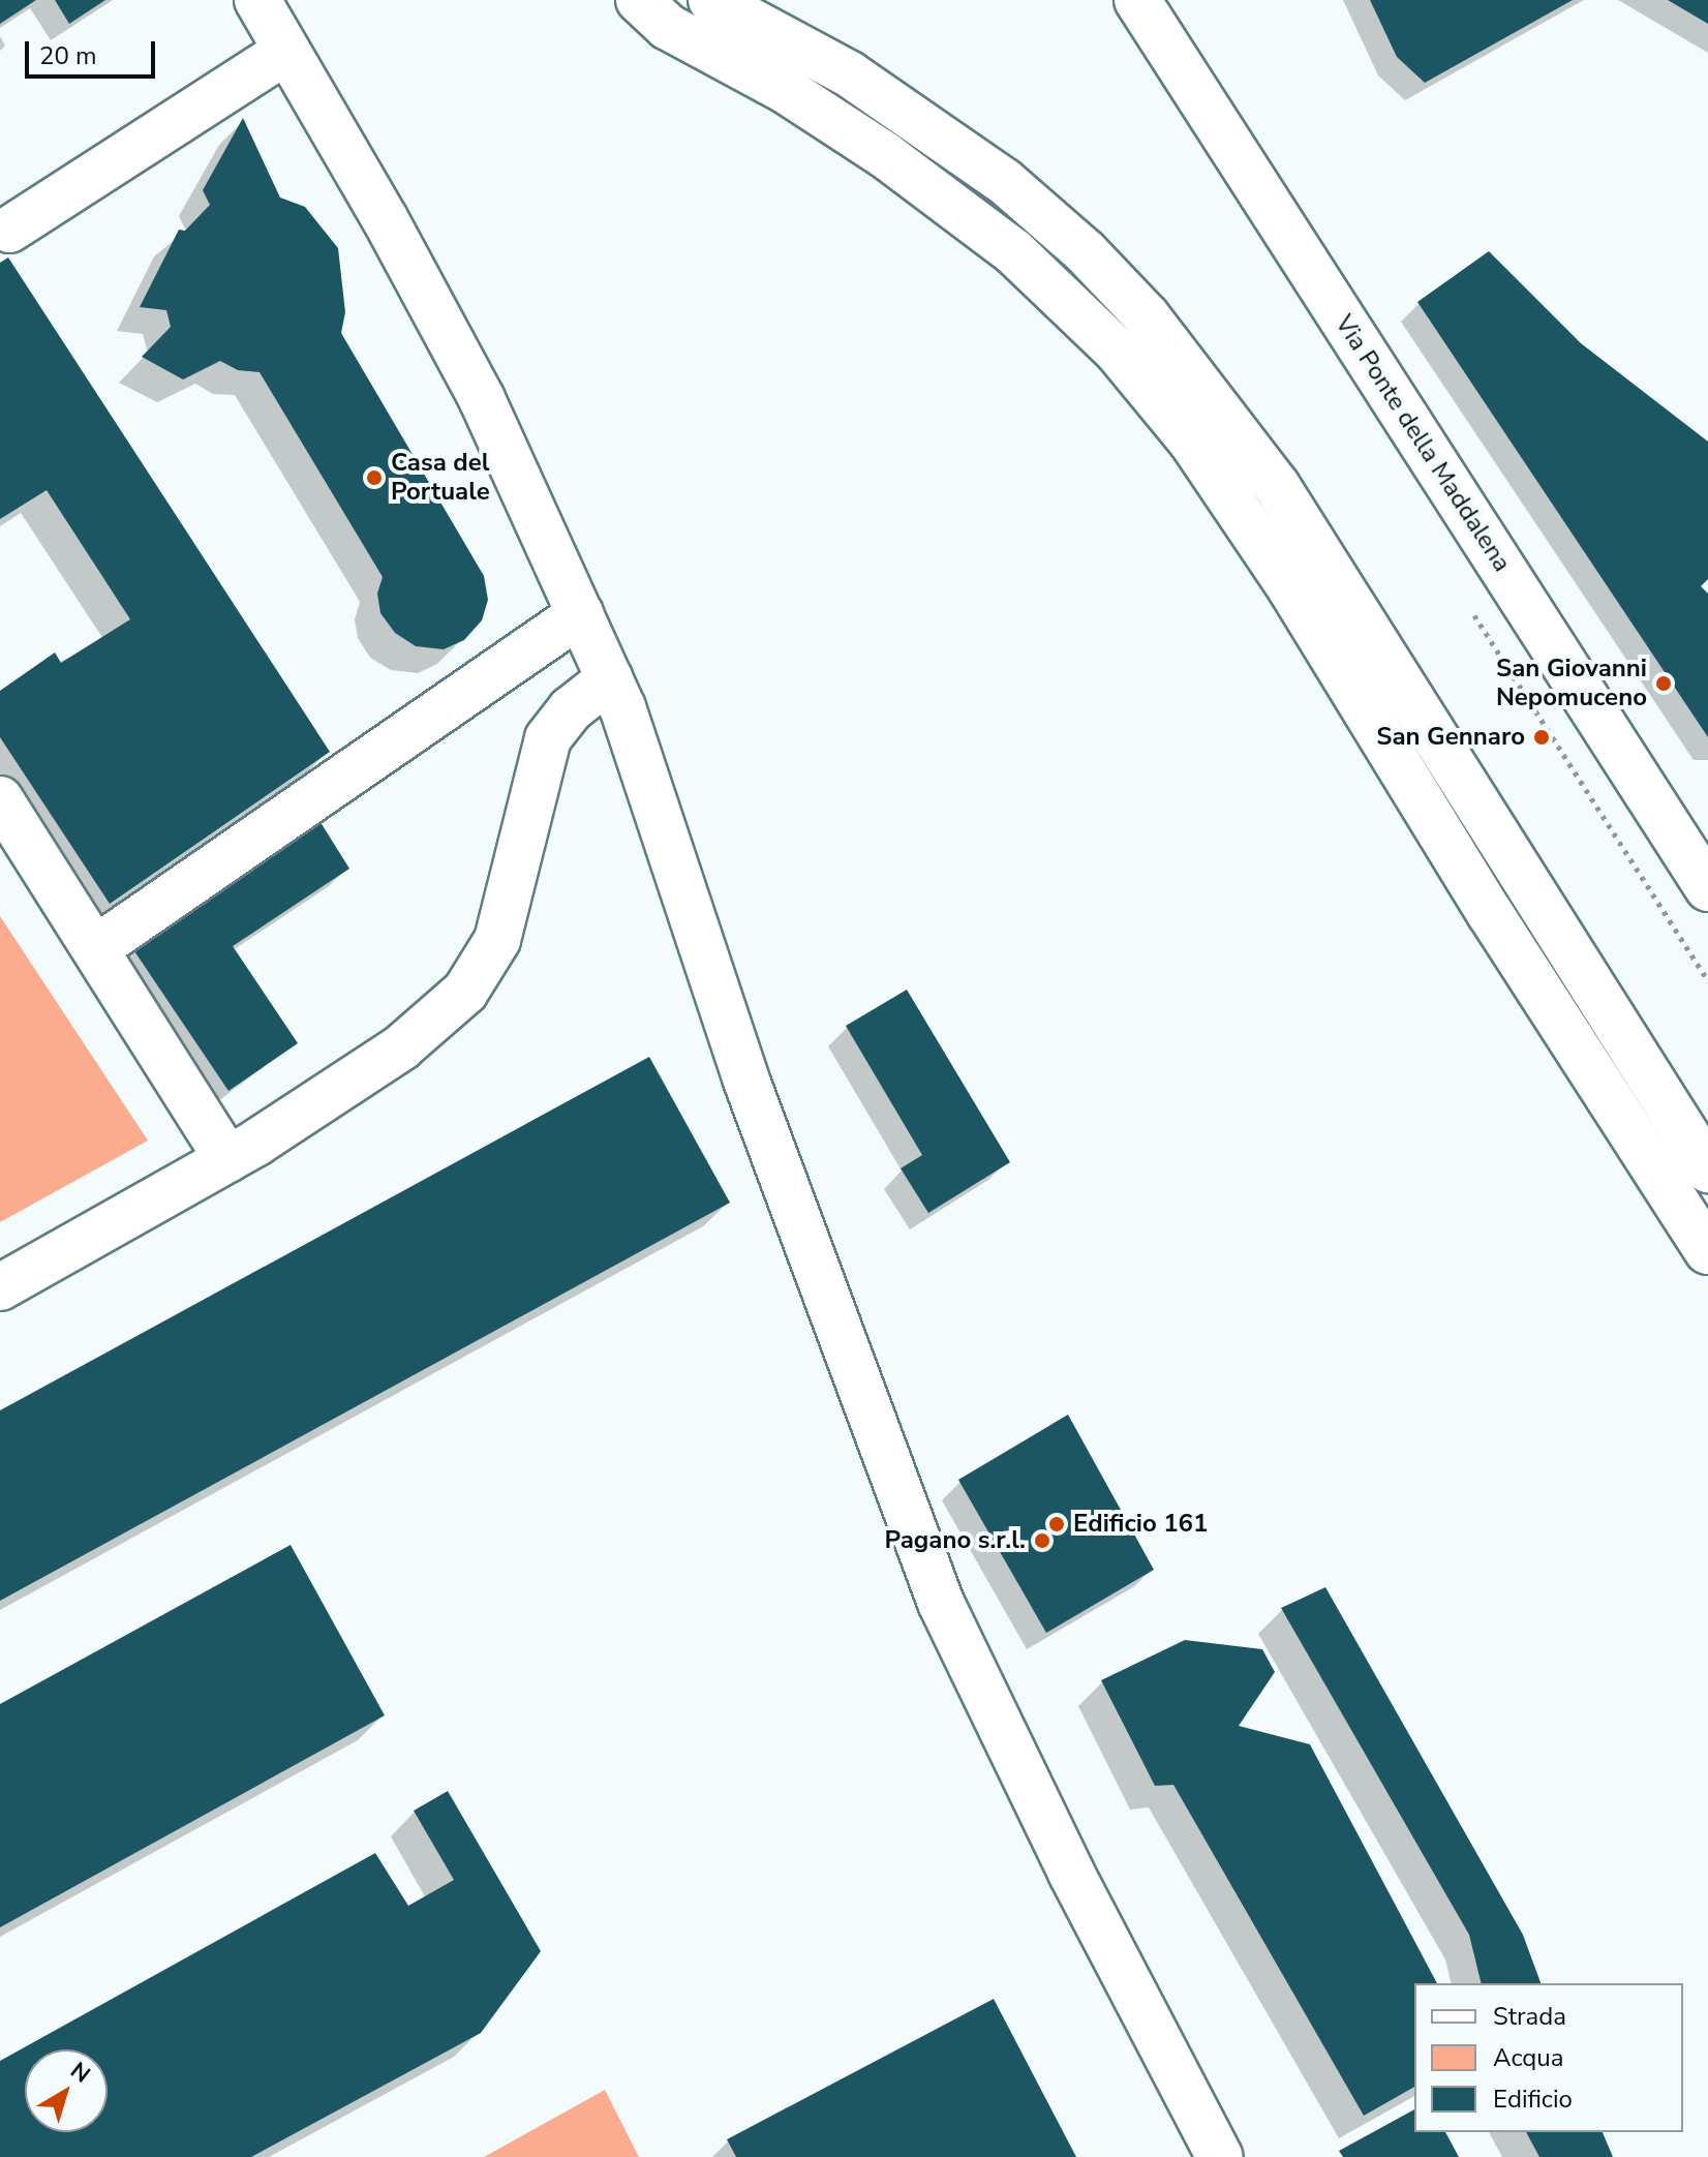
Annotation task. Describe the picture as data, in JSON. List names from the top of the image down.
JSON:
{
  "streets": {
    "street": ["Via Ponte della Maddalena"]
  },
  "places": [
    "Casa del Portuale",
    "San Giovanni Nepomuceno",
    "San Gennaro",
    "Edificio 161",
    "Pagano s.r.l."
  ],
  "legend": ["Strada", "Acqua", "Edificio"],
  "scale_bar": "20 m",
  "north": "top right"
}
